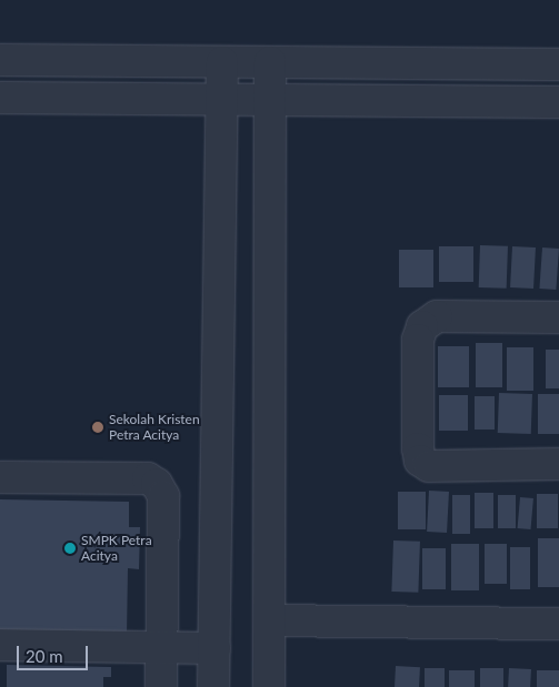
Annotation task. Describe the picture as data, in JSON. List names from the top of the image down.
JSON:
{
  "places": ["Sekolah Kristen Petra Acitya", "SMPK Petra Acitya"],
  "scale_bar": "20 m"
}
